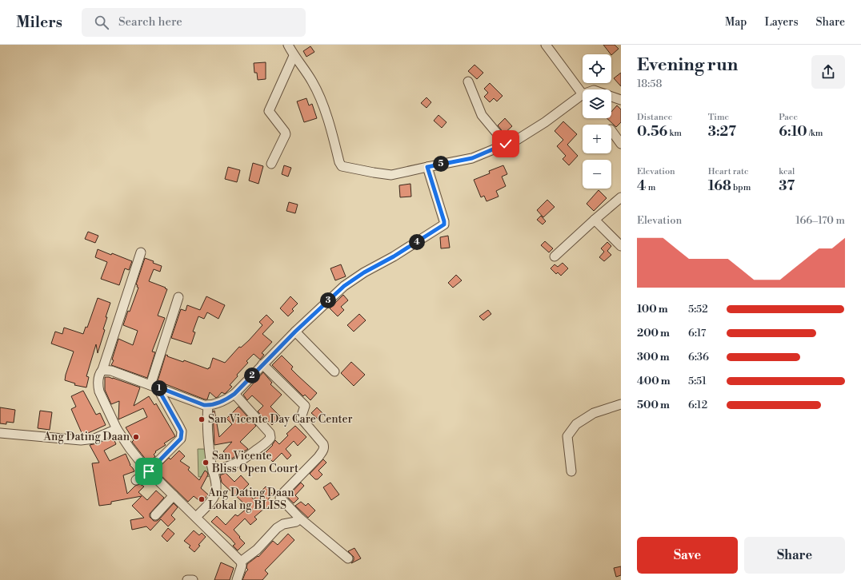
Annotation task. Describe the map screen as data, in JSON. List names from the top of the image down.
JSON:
{
  "places": [
    "San Vicente Day Care Center",
    "Ang Dating Daan",
    "San Vicente Bliss Open Court",
    "Ang Dating Daan Lokal ng BLISS"
  ],
  "page": {
    "header": "Milers",
    "search": "Search here",
    "nav": ["Map", "Layers", "Share"],
    "heading": ["Evening run", "18:58"],
    "map_buttons": ["+", "−"],
    "stats": [
      ["Distance", "0.56 km"],
      ["Time", "3:27"],
      ["Pace", "6:10 /km"],
      ["Elevation", "4 m"],
      ["Heart rate", "168 bpm"],
      ["kcal", "37"]
    ],
    "pins": [
      "5",
      "4",
      "3",
      "2",
      "1"
    ],
    "chart": ["Elevation", "166–170 m"],
    "list": [
      {
        "name": "100 m",
        "note": "5:52"
      },
      {
        "name": "200 m",
        "note": "6:17"
      },
      {
        "name": "300 m",
        "note": "6:36"
      },
      {
        "name": "400 m",
        "note": "5:51"
      },
      {
        "name": "500 m",
        "note": "6:12"
      }
    ],
    "buttons": ["Save", "Share"]
  }
}
